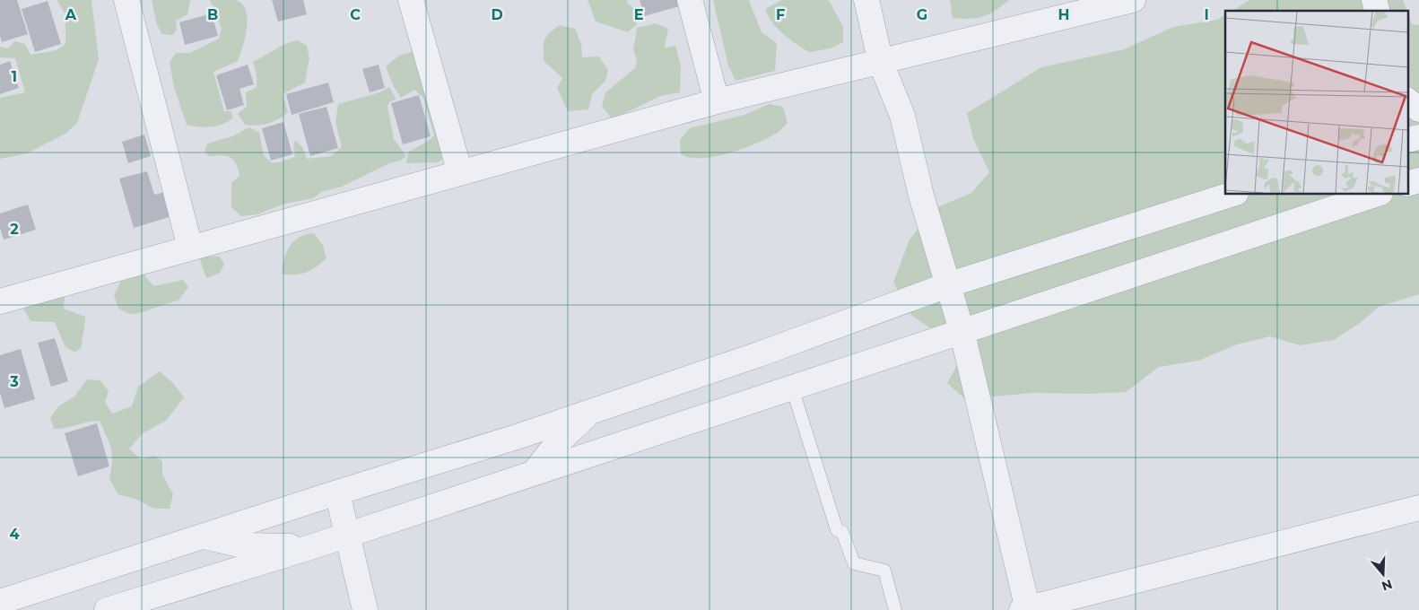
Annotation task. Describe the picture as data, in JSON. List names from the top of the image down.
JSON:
{
  "north": "bottom",
  "grid": {
    "columns": [
      "A",
      "B",
      "C",
      "D",
      "E",
      "F",
      "G",
      "H",
      "I"
    ],
    "rows": [
      "1",
      "2",
      "3",
      "4"
    ]
  }
}
